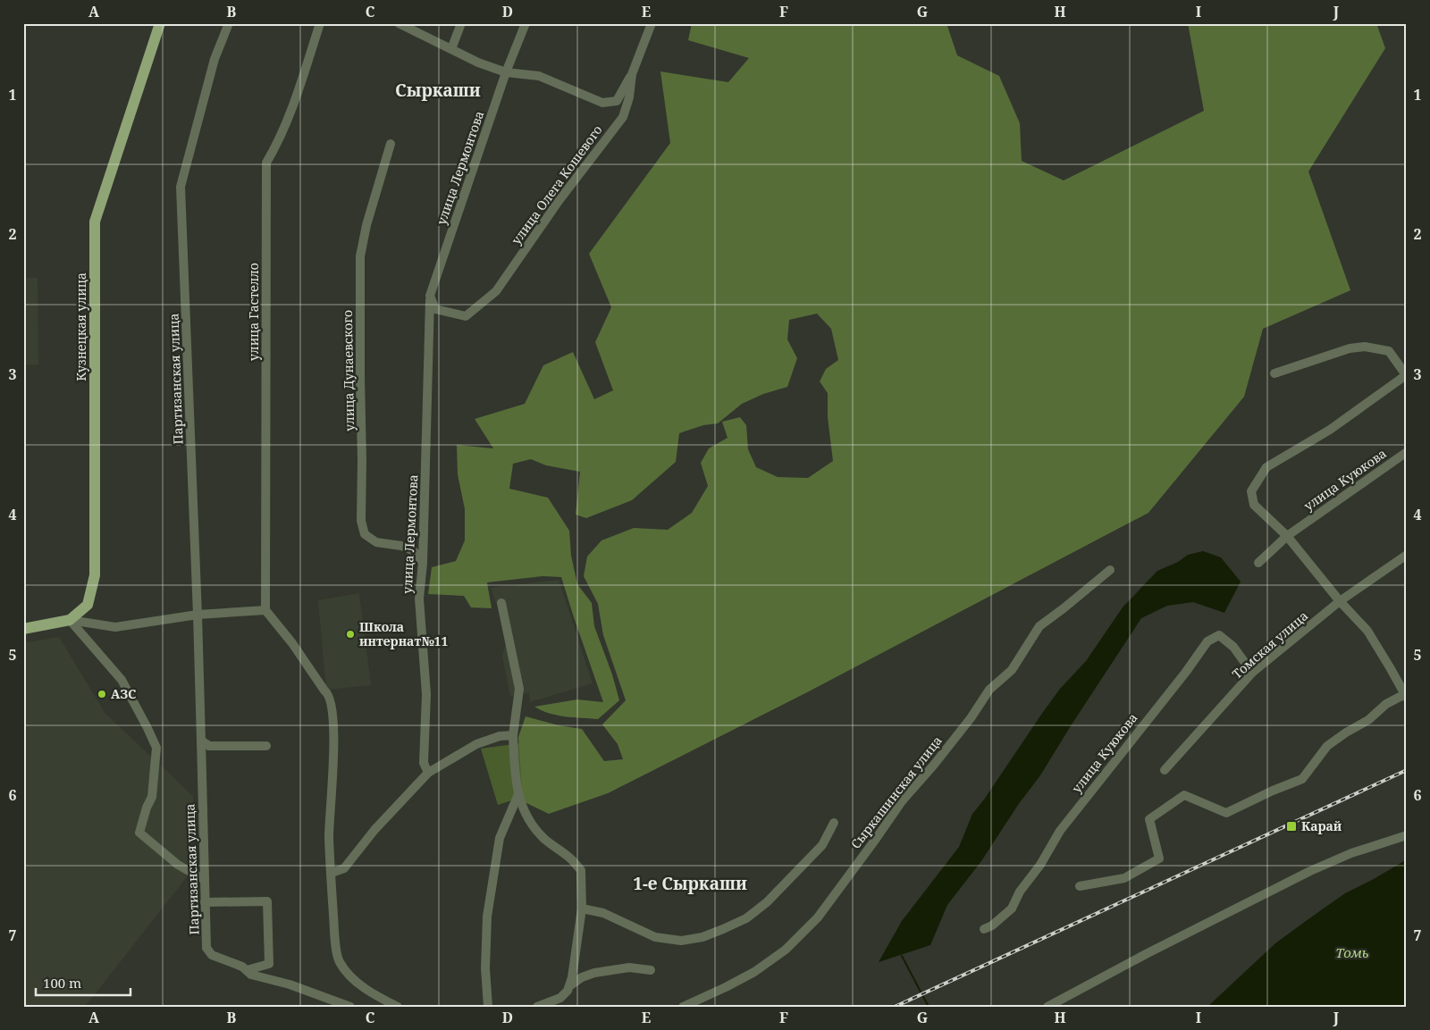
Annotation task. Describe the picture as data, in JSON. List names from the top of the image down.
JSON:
{
  "streets": {
    "main road": ["Кузнецкая улица"],
    "street": [
      "улица Лермонтова",
      "улица Олега Кошевого",
      "улица Гастелло",
      "улица Дунаевского",
      "Партизанская улица",
      "улица Куюкова",
      "Томская улица",
      "Сыркашинская улица"
    ]
  },
  "crossings": [
    ["улица Лермонтова", "улица Олега Кошевого"],
    ["улица Лермонтова", "улица Дунаевского"],
    ["улица Куюкова", "Томская улица"]
  ],
  "districts": ["Сыркаши", "1-е Сыркаши"],
  "water": ["Томь"],
  "places": {
    "other": ["Школа интернат№11", "АЗС"],
    "transit": ["Карай"]
  },
  "scale_bar": "100 m",
  "grid": {
    "columns": [
      "A",
      "B",
      "C",
      "D",
      "E",
      "F",
      "G",
      "H",
      "I",
      "J"
    ],
    "rows": [
      "1",
      "2",
      "3",
      "4",
      "5",
      "6",
      "7"
    ]
  }
}
